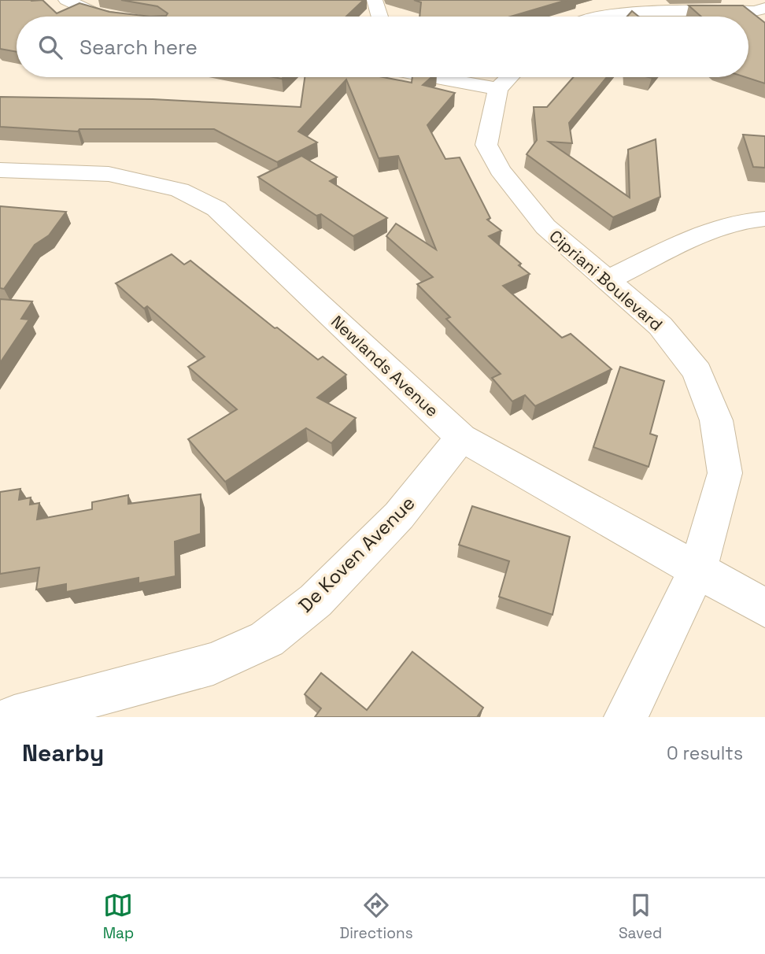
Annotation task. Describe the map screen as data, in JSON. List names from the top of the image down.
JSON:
{
  "streets": {
    "street": ["Cipriani Boulevard", "Newlands Avenue", "De Koven Avenue"]
  },
  "crossings": [
    ["Cipriani Boulevard", "Newlands Avenue"],
    ["Newlands Avenue", "De Koven Avenue"]
  ],
  "page": {
    "search": "Search here",
    "heading": ["Nearby", "0 results"],
    "nav": ["Map", "Directions", "Saved"]
  }
}
